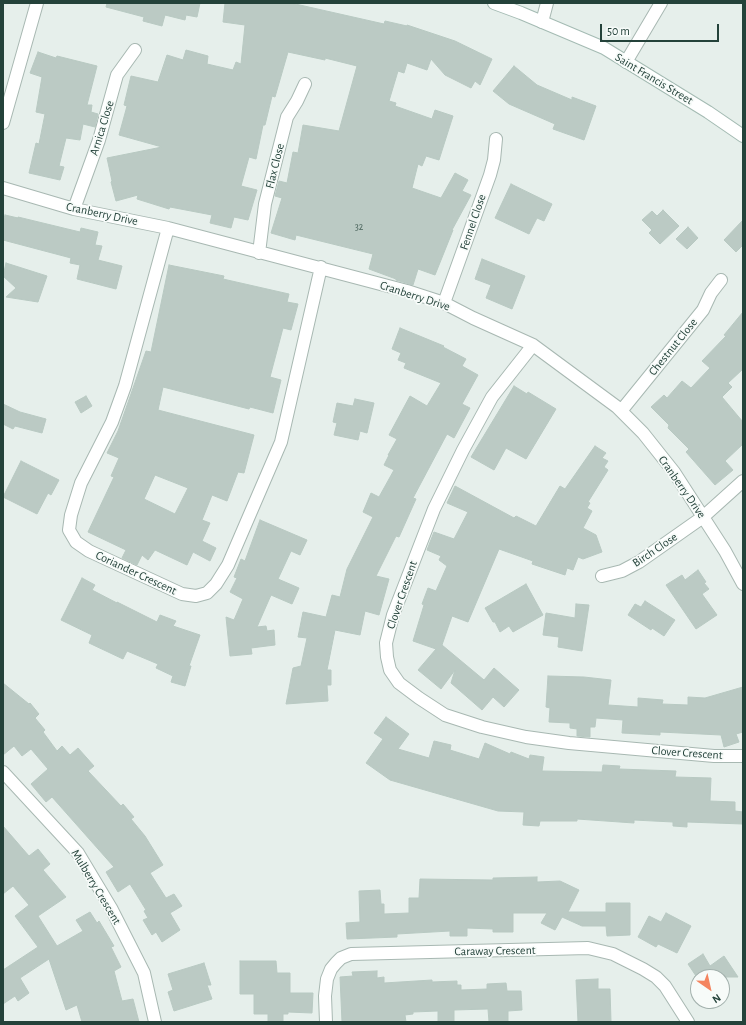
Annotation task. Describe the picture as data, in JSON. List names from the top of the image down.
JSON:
{
  "streets": {
    "street": [
      "Saint Francis Street",
      "Arnica Close",
      "Flax Close",
      "Cranberry Drive",
      "Fennel Close",
      "Chestnut Close",
      "Birch Close",
      "Coriander Crescent",
      "Clover Crescent",
      "Mulberry Crescent",
      "Caraway Crescent"
    ]
  },
  "crossings": [
    ["Arnica Close", "Cranberry Drive"],
    ["Flax Close", "Cranberry Drive"],
    ["Cranberry Drive", "Fennel Close"],
    ["Cranberry Drive", "Chestnut Close"],
    ["Cranberry Drive", "Birch Close"],
    ["Cranberry Drive", "Coriander Crescent"],
    ["Cranberry Drive", "Clover Crescent"]
  ],
  "house_numbers": ["32"],
  "scale_bar": "50 m",
  "north": "bottom right"
}
